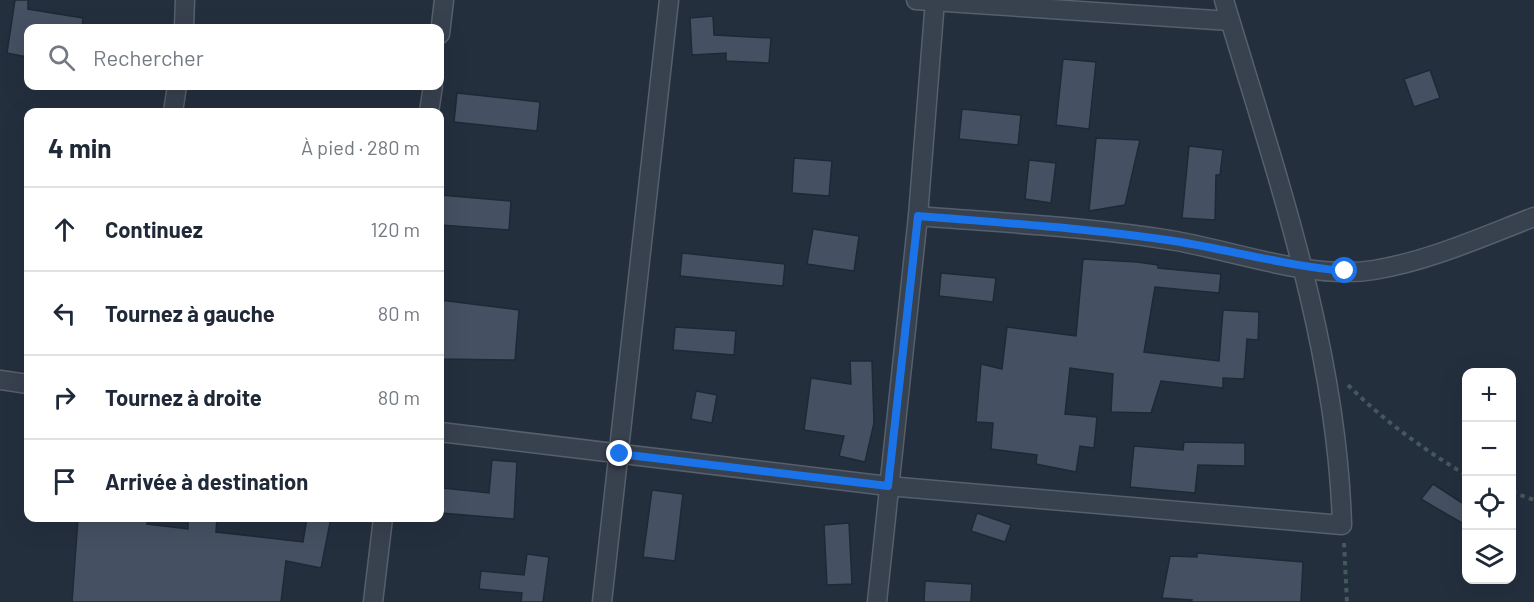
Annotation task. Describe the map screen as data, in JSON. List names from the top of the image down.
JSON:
{
  "page": {
    "search": "Rechercher",
    "heading": ["4 min", "À pied · 280 m"],
    "list": [
      ["Continuez", "120 m"],
      ["Tournez à gauche", "80 m"],
      ["Tournez à droite", "80 m"],
      "Arrivée à destination"
    ],
    "map_buttons": ["+", "−"]
  }
}
